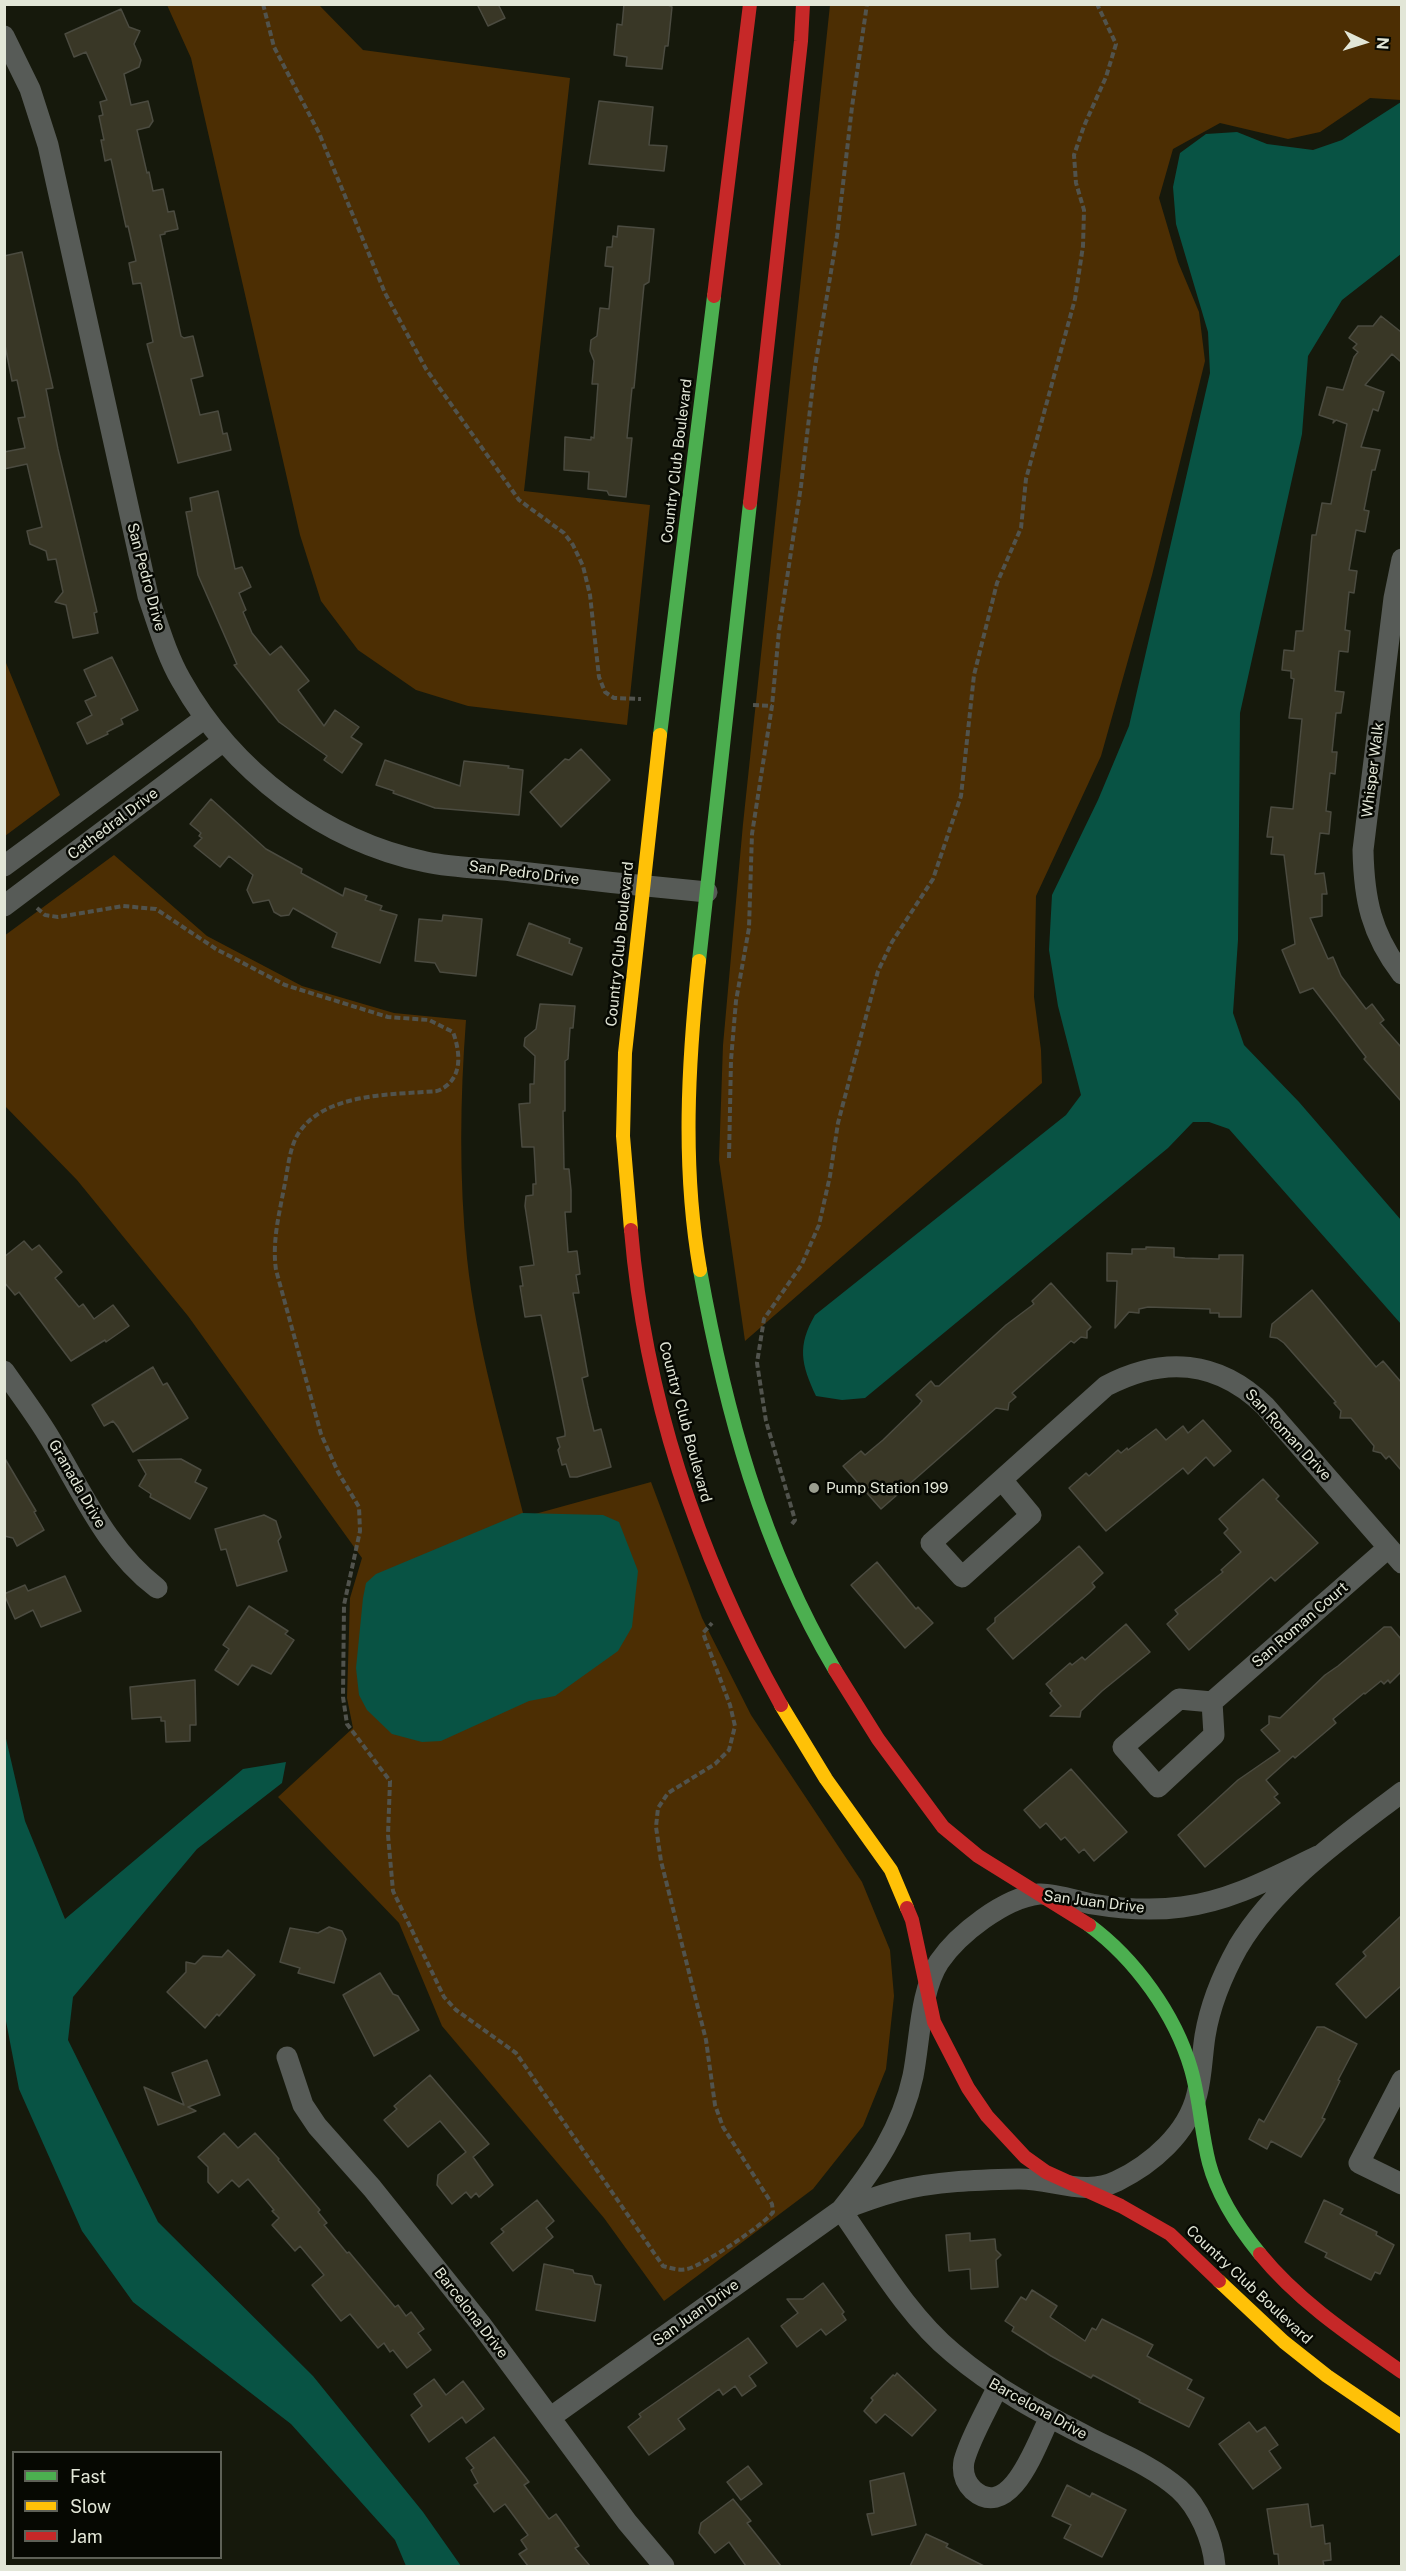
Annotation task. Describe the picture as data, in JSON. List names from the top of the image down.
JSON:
{
  "streets": {
    "street": [
      "Country Club Boulevard",
      "San Pedro Drive",
      "Whisper Walk",
      "Cathedral Drive",
      "San Roman Drive",
      "Granada Drive",
      "San Roman Court",
      "San Juan Drive",
      "Barcelona Drive"
    ]
  },
  "crossings": [
    ["Country Club Boulevard", "San Pedro Drive"],
    ["Country Club Boulevard", "San Juan Drive"],
    ["San Pedro Drive", "Cathedral Drive"],
    ["San Roman Drive", "San Roman Court"],
    ["San Juan Drive", "Barcelona Drive"]
  ],
  "places": ["Pump Station 199"],
  "legend": ["Fast", "Slow", "Jam"],
  "north": "right"
}
